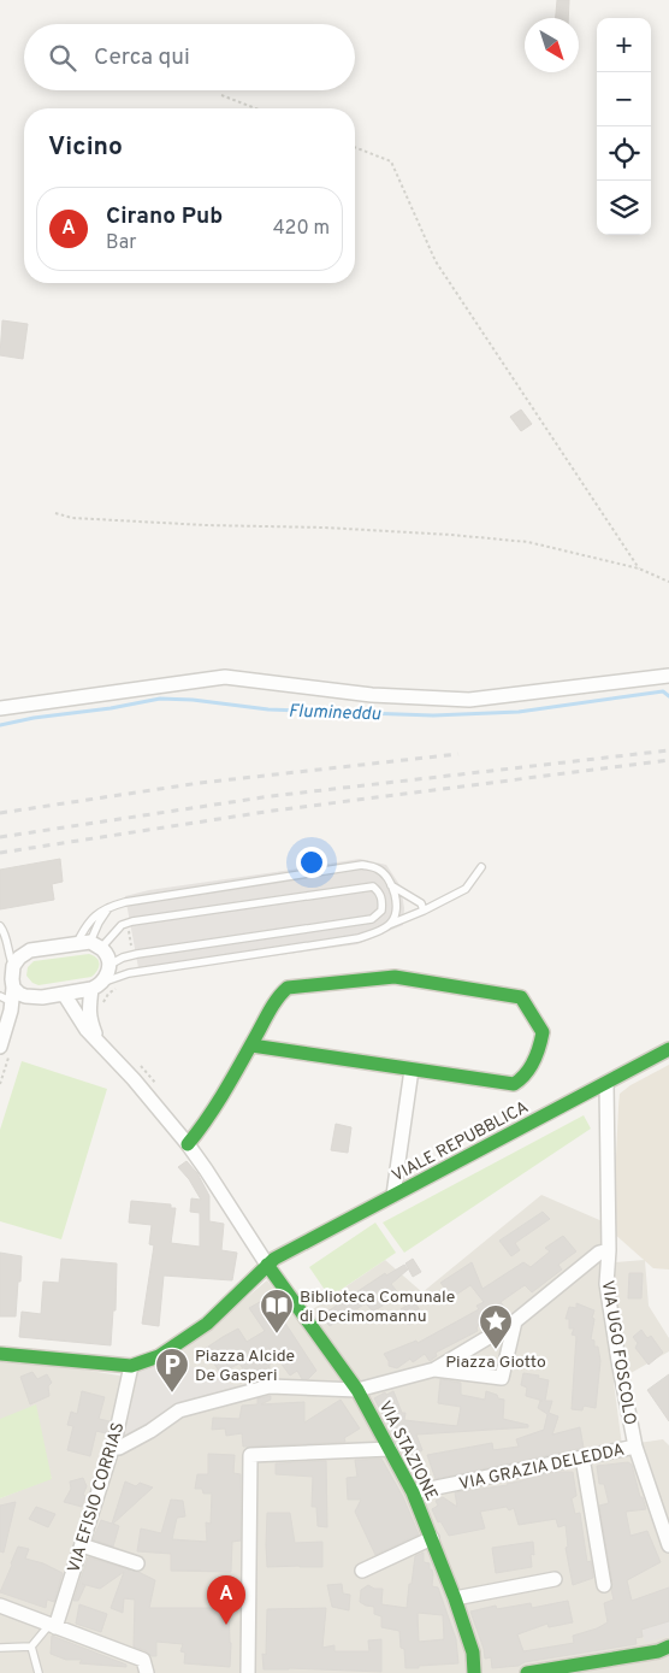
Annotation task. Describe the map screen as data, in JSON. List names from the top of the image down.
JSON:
{
  "streets": {
    "street": [
      "VIALE REPUBBLICA",
      "VIA UGO FOSCOLO",
      "VIA STAZIONE",
      "VIA GRAZIA DELEDDA",
      "VIA EFISIO CORRIAS"
    ]
  },
  "crossings": [
    ["VIALE REPUBBLICA", "VIA UGO FOSCOLO"],
    ["VIALE REPUBBLICA", "VIA STAZIONE"],
    ["VIALE REPUBBLICA", "VIA EFISIO CORRIAS"],
    ["VIA UGO FOSCOLO", "VIA GRAZIA DELEDDA"],
    ["VIA STAZIONE", "VIA GRAZIA DELEDDA"]
  ],
  "water": ["Flumineddu"],
  "places": {
    "library": ["Biblioteca Comunale di Decimomannu"],
    "place": ["Piazza Giotto"],
    "parking": ["Piazza Alcide De Gasperi"]
  },
  "north": "bottom right",
  "page": {
    "map_buttons": ["+", "−"],
    "search": "Cerca qui",
    "heading": "Vicino",
    "list": [
      {
        "mark": "A",
        "name": "Cirano Pub",
        "note": "Bar",
        "value": "420 m"
      }
    ],
    "pins": "A"
  }
}
